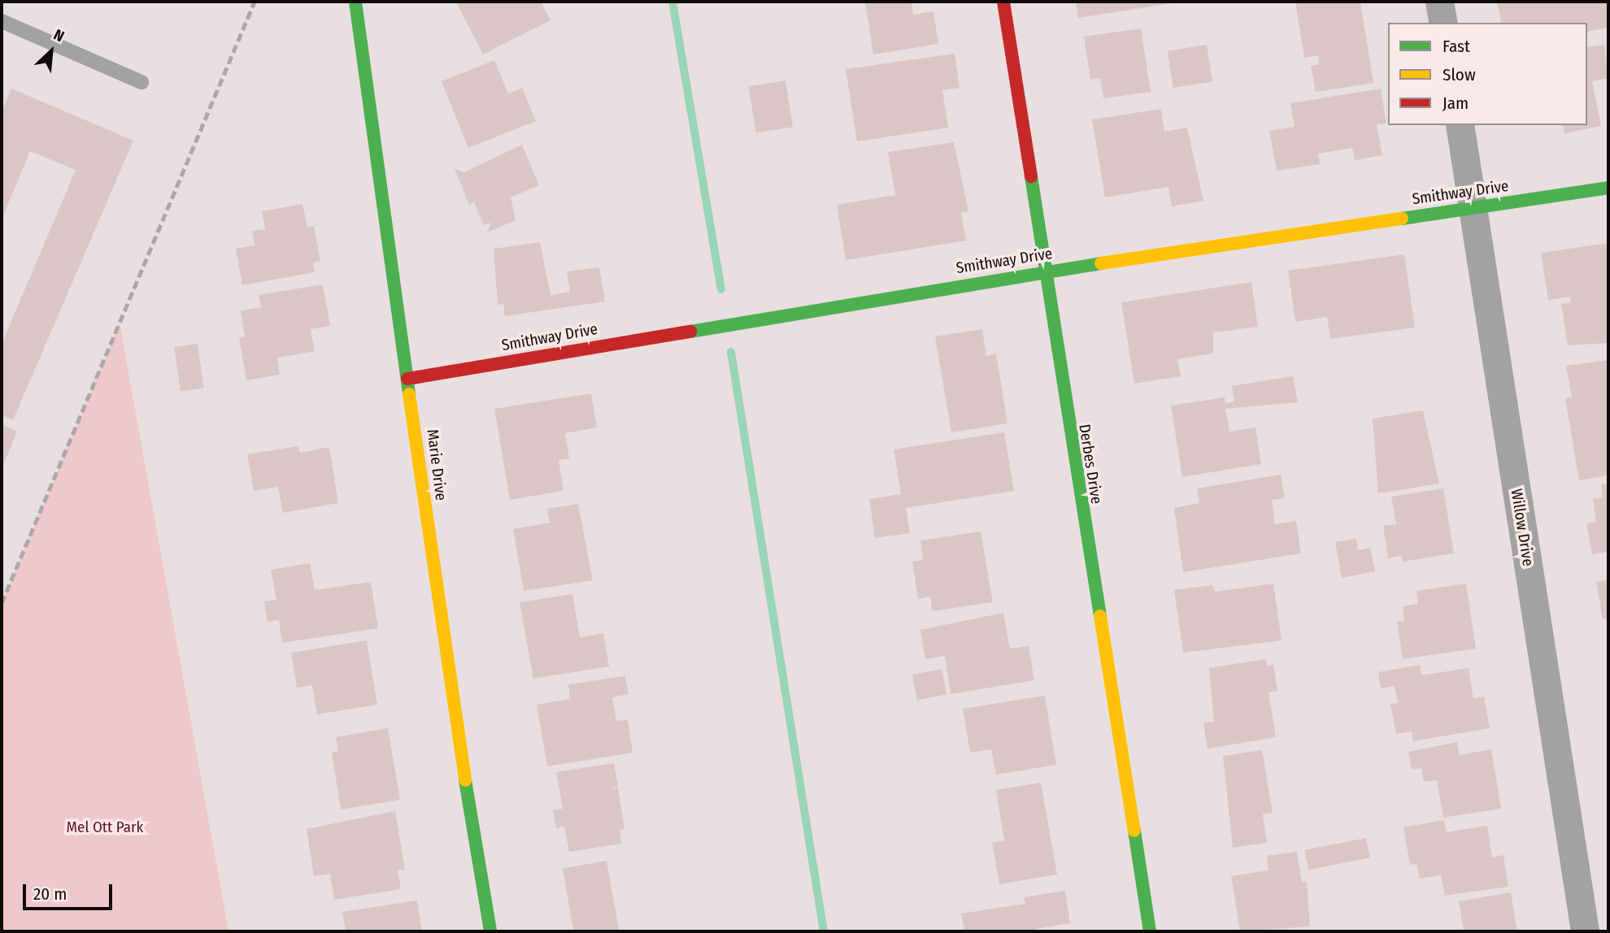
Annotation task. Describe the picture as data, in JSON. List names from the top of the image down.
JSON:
{
  "streets": {
    "street": [
      "Smithway Drive",
      "Derbes Drive",
      "Marie Drive",
      "Willow Drive"
    ]
  },
  "crossings": [
    ["Smithway Drive", "Derbes Drive"],
    ["Smithway Drive", "Marie Drive"],
    ["Smithway Drive", "Willow Drive"]
  ],
  "parks": ["Mel Ott Park"],
  "legend": ["Fast", "Slow", "Jam"],
  "scale_bar": "20 m",
  "north": "top right"
}
